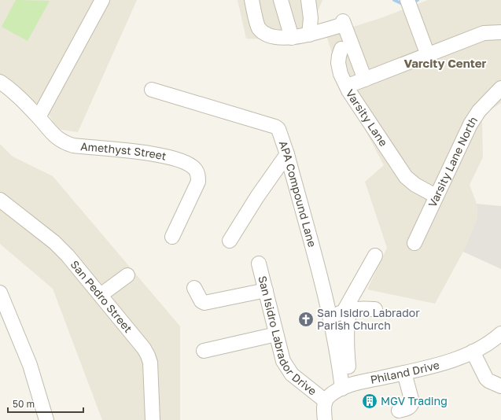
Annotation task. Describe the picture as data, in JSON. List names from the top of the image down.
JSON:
{
  "streets": {
    "street": [
      "Varsity Lane",
      "Amethyst Street",
      "Varsity Lane North",
      "APA Compound Lane",
      "San Pedro Street",
      "San Isidro Labrador Drive",
      "Philand Drive"
    ]
  },
  "crossings": [
    ["Varsity Lane", "Varsity Lane North"],
    ["APA Compound Lane", "Philand Drive"],
    ["San Isidro Labrador Drive", "Philand Drive"]
  ],
  "districts": ["Varcity Center"],
  "places": {
    "church": ["San Isidro Labrador Parish Church"],
    "building": ["MGV Trading"]
  },
  "scale_bar": "50 m"
}
